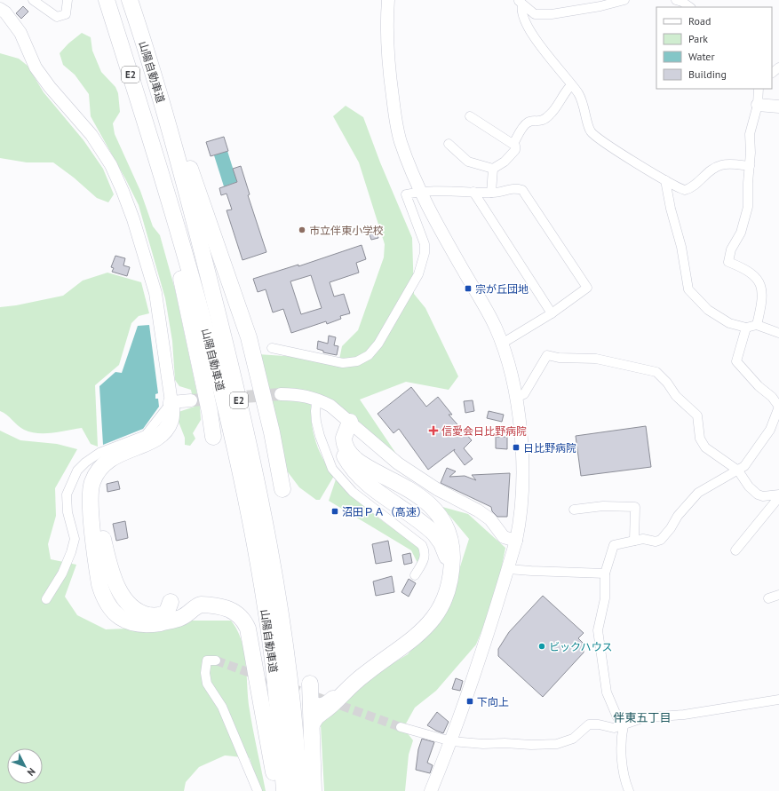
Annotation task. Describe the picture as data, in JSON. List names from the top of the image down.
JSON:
{
  "streets": {
    "highway": ["山陽自動車道", "E2"]
  },
  "districts": ["伴東五丁目"],
  "places": {
    "other": ["市立伴東小学校", "ビックハウス"],
    "transit": [
      "宗が丘団地",
      "日比野病院",
      "沼田ＰＡ（高速）",
      "下向上"
    ],
    "health": ["信愛会日比野病院"]
  },
  "legend": [
    "Road",
    "Park",
    "Water",
    "Building"
  ],
  "north": "bottom right"
}
